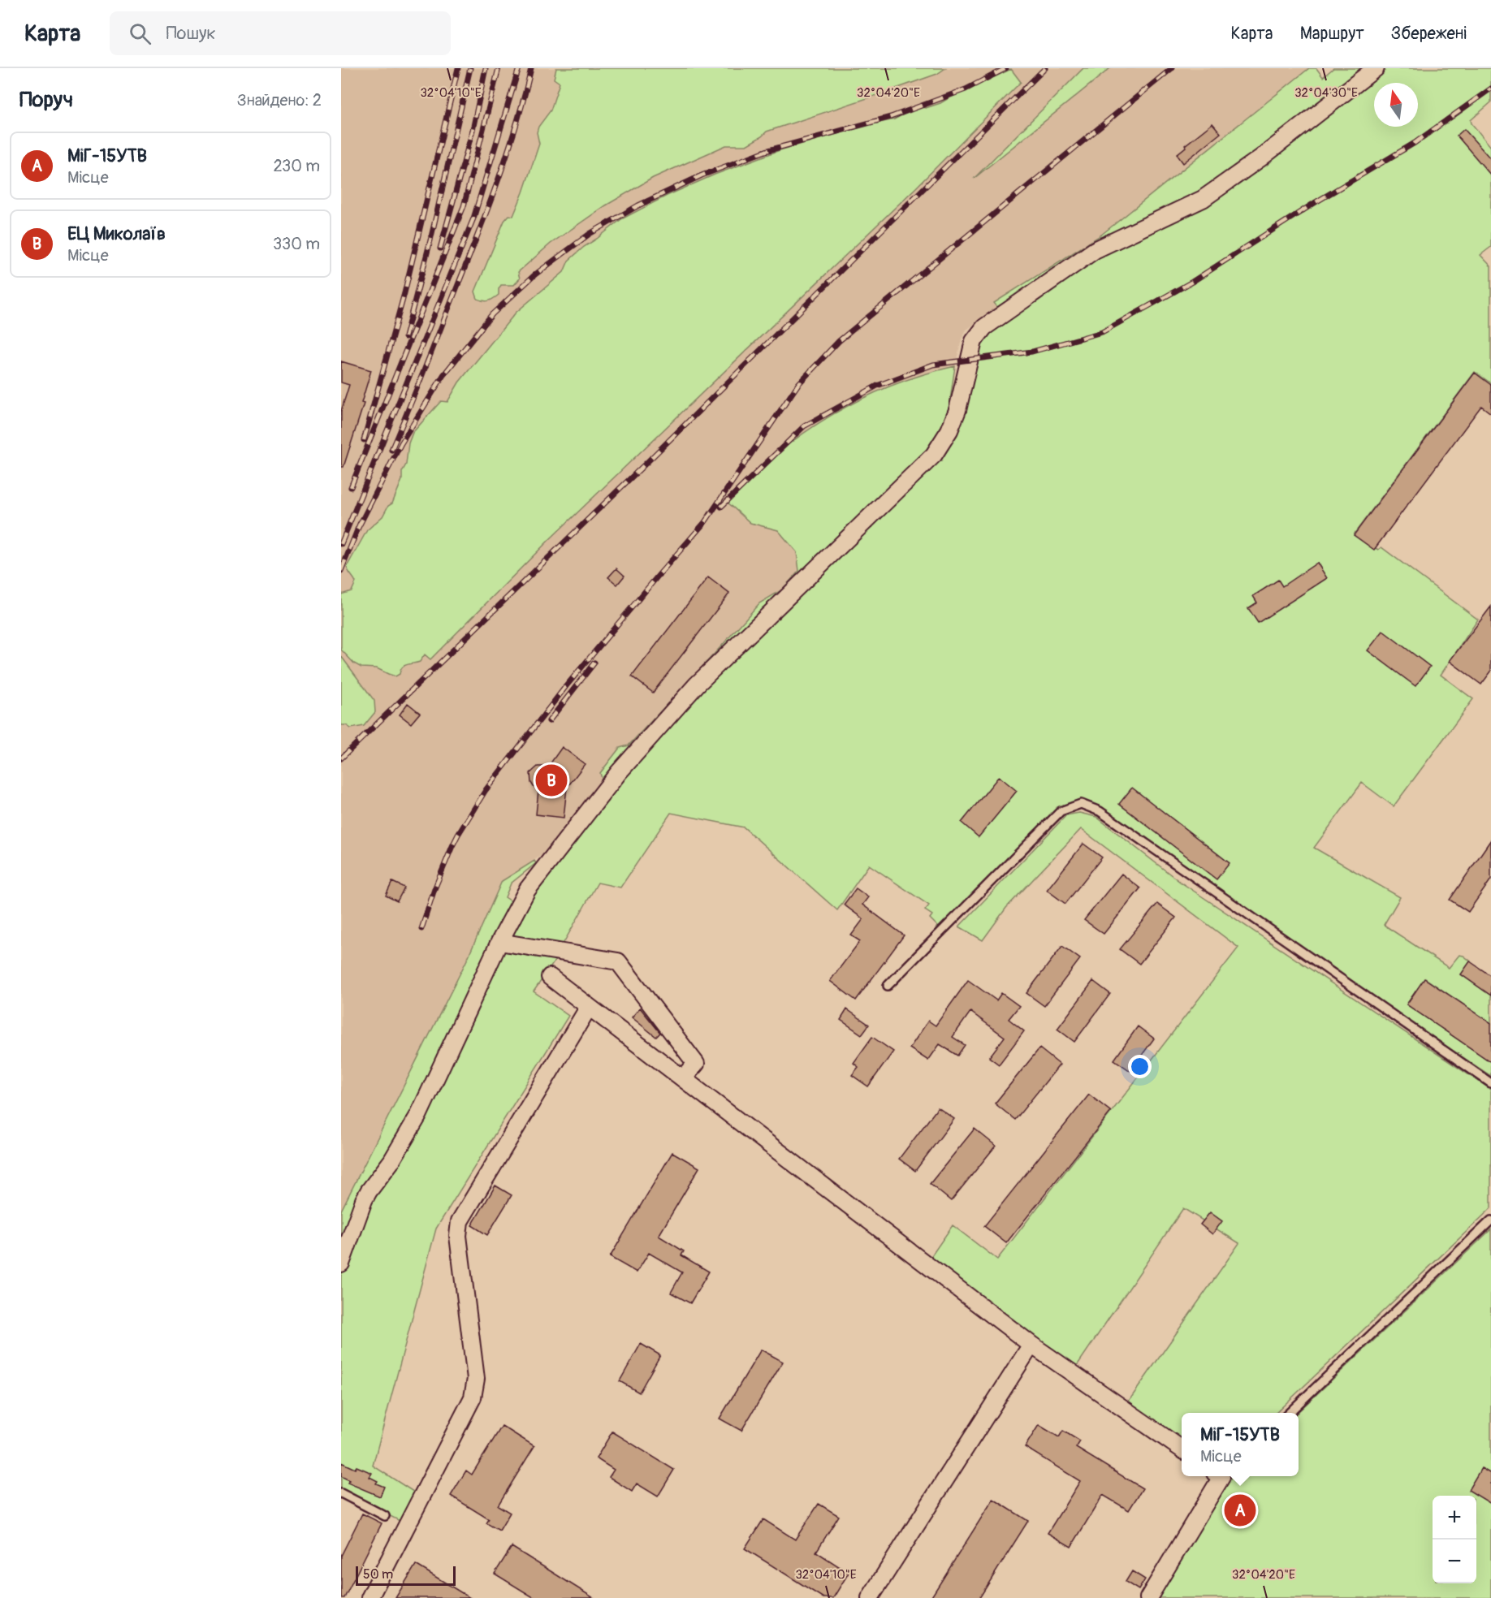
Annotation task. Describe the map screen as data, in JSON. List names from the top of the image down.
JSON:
{
  "scale_bar": "50 m",
  "north": "top",
  "page": {
    "header": "Карта",
    "search": "Пошук",
    "nav": ["Карта", "Маршрут", "Збережені"],
    "heading": ["Поруч", "Знайдено: 2"],
    "list": [
      {
        "mark": "A",
        "name": "МіГ-15УТВ",
        "note": "Місце",
        "value": "230 m"
      },
      {
        "mark": "B",
        "name": "ЕЦ Миколаїв",
        "note": "Місце",
        "value": "330 m"
      }
    ],
    "pins": ["B", "A"],
    "popup": ["МіГ-15УТВ", "Місце"],
    "map_buttons": ["+", "−"],
    "scale": "50 m"
  },
  "coordinates": ["32°04'10\"E", "32°04'20\"E", "32°04'30\"E"]
}
